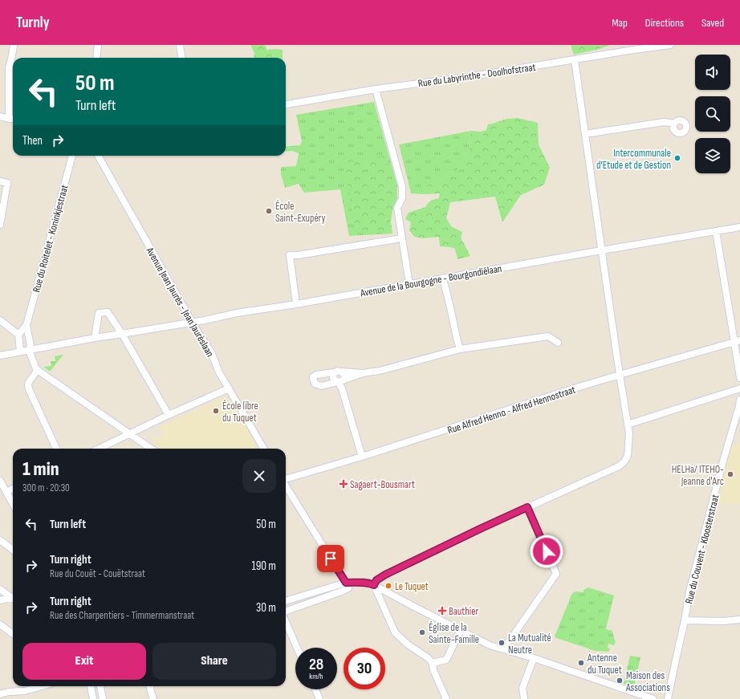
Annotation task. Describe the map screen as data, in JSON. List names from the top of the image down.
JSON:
{
  "streets": {
    "street": [
      "Rue du Labyrinthe - Doolhofstraat",
      "Rue du Roitelet - Koninkjestraat",
      "Avenue de la Bourgogne - Bourgondiëlaan",
      "Avenue Jean Jaurès - Jean Jaurèslaan",
      "Rue Alfred Henno - Alfred Hennostraat",
      "Rue du Couvent - Kloosterstraat"
    ]
  },
  "crossings": [
    ["Rue du Roitelet - Koninkjestraat", "Avenue de la Bourgogne - Bourgondiëlaan"],
    ["Avenue de la Bourgogne - Bourgondiëlaan", "Avenue Jean Jaurès - Jean Jaurèslaan"]
  ],
  "places": {
    "other": [
      "Intercommunale d’Etude et de Gestion",
      "École Saint-Exupéry",
      "École libre du Tuquet",
      "HELHa/ ITEHO- Jeanne d'Arc",
      "Le Tuquet",
      "Église de la Sainte-Famille",
      "La Mutualité Neutre",
      "Antenne du Tuquet",
      "Maison des Associations"
    ],
    "health": ["Sagaert-Bousmart", "Bauthier"]
  },
  "page": {
    "header": "Turnly",
    "nav": ["Map", "Directions", "Saved"],
    "turn": ["50 m", "Turn left"],
    "then": "Then",
    "heading": ["1 min", "300 m · 20:30"],
    "list": [
      {
        "name": "Turn left",
        "value": "50 m"
      },
      {
        "name": "Turn right",
        "note": "Rue du Couët - Couëtstraat",
        "value": "190 m"
      },
      {
        "name": "Turn right",
        "note": "Rue des Charpentiers - Timmermanstraat",
        "value": "30 m"
      }
    ],
    "buttons": ["Exit", "Share"],
    "speed": "28 km/h",
    "limit": "30"
  }
}
